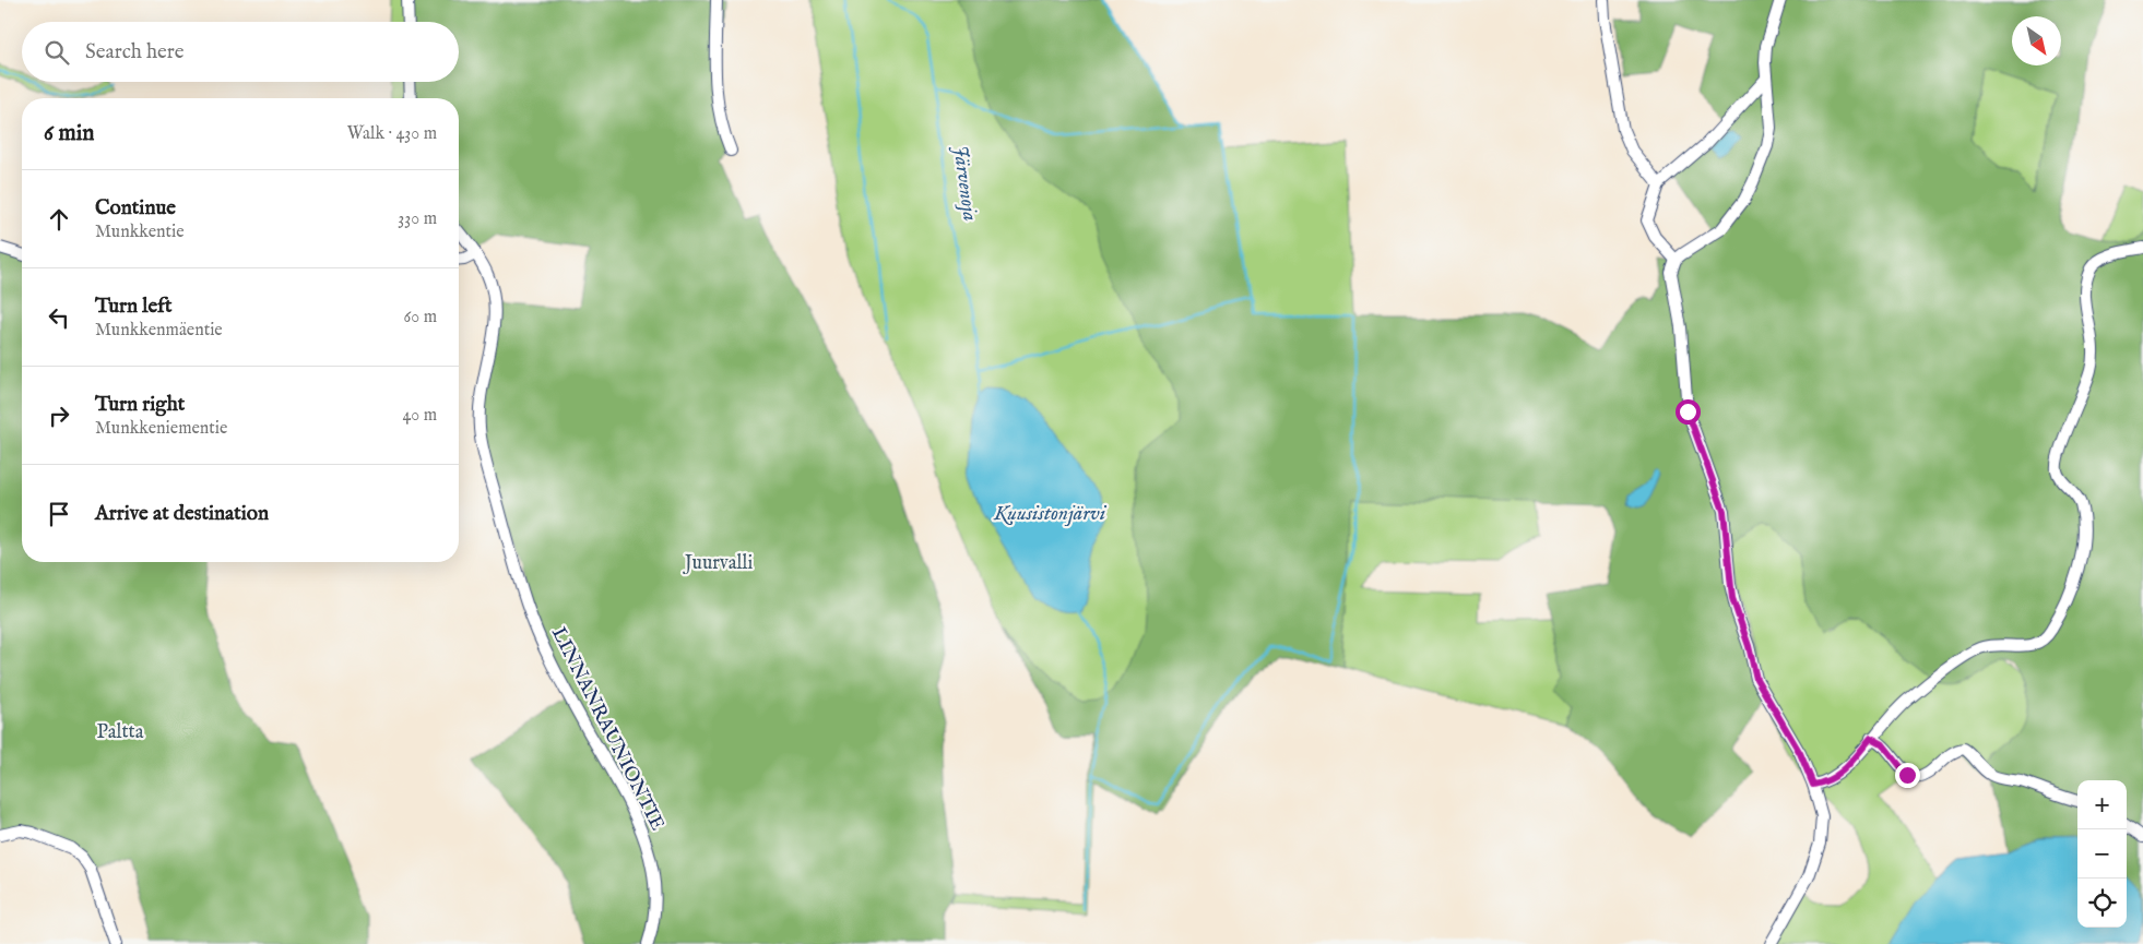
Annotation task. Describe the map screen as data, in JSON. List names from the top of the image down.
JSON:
{
  "streets": {
    "street": ["LINNANRAUNIONTIE"]
  },
  "water": ["Järvenoja", "Kuusistonjärvi"],
  "parks": ["Juurvalli", "Paltta"],
  "north": "bottom right",
  "page": {
    "search": "Search here",
    "heading": ["6 min", "Walk · 430 m"],
    "list": [
      ["Continue", "Munkkentie", "330 m"],
      ["Turn left", "Munkkenmäentie", "60 m"],
      ["Turn right", "Munkkeniementie", "40 m"],
      "Arrive at destination"
    ],
    "map_buttons": ["+", "−"]
  }
}
